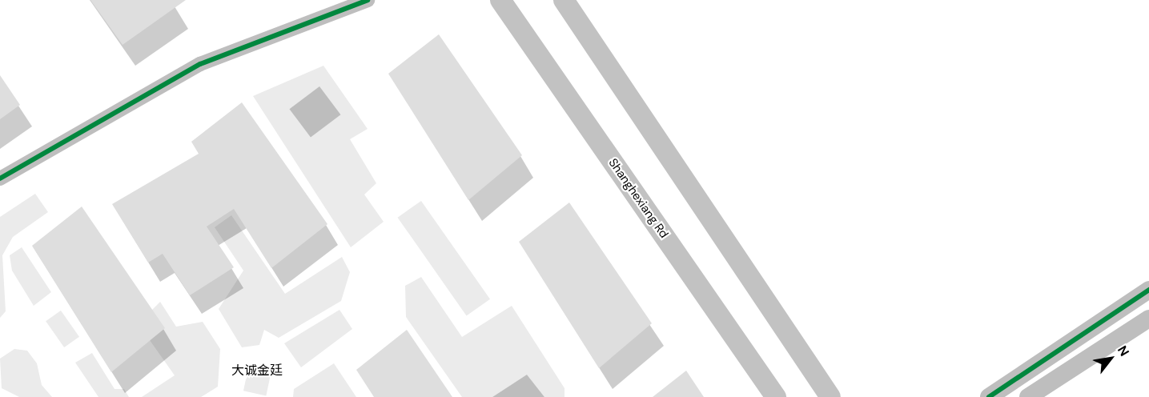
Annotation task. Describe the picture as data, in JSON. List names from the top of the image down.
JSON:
{
  "streets": {
    "main road": ["Shanghexiang Rd"]
  },
  "districts": ["大诚金廷"],
  "north": "top right"
}
